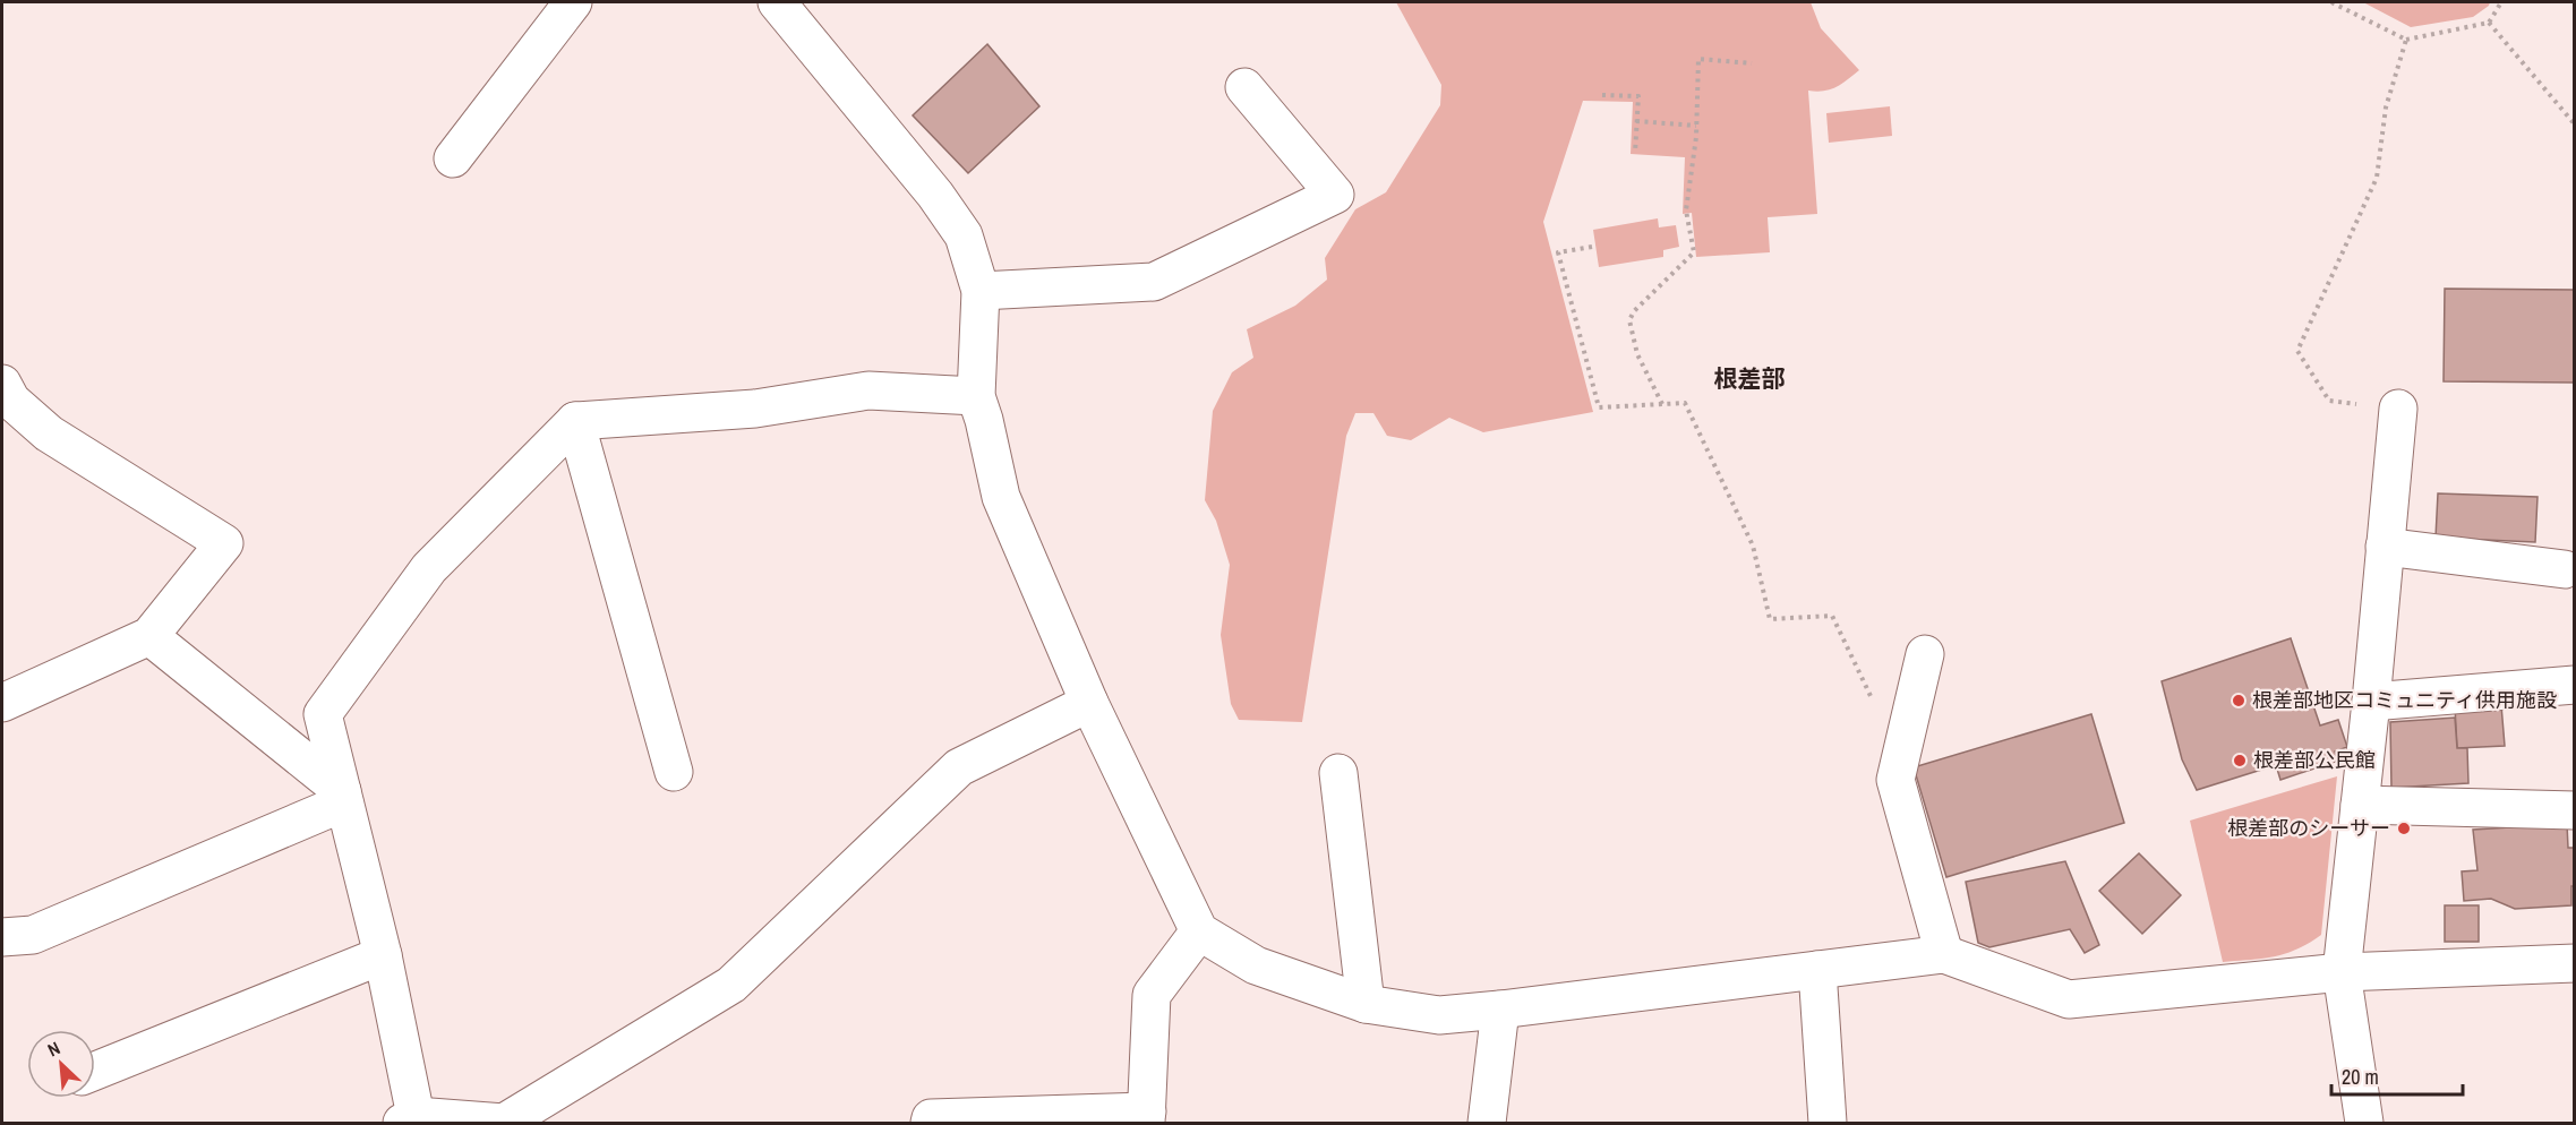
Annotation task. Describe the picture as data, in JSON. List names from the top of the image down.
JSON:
{
  "districts": ["根差部"],
  "places": ["根差部地区コミュニティ供用施設", "根差部公民館", "根差部のシーサー"],
  "scale_bar": "20 m",
  "north": "top left"
}
